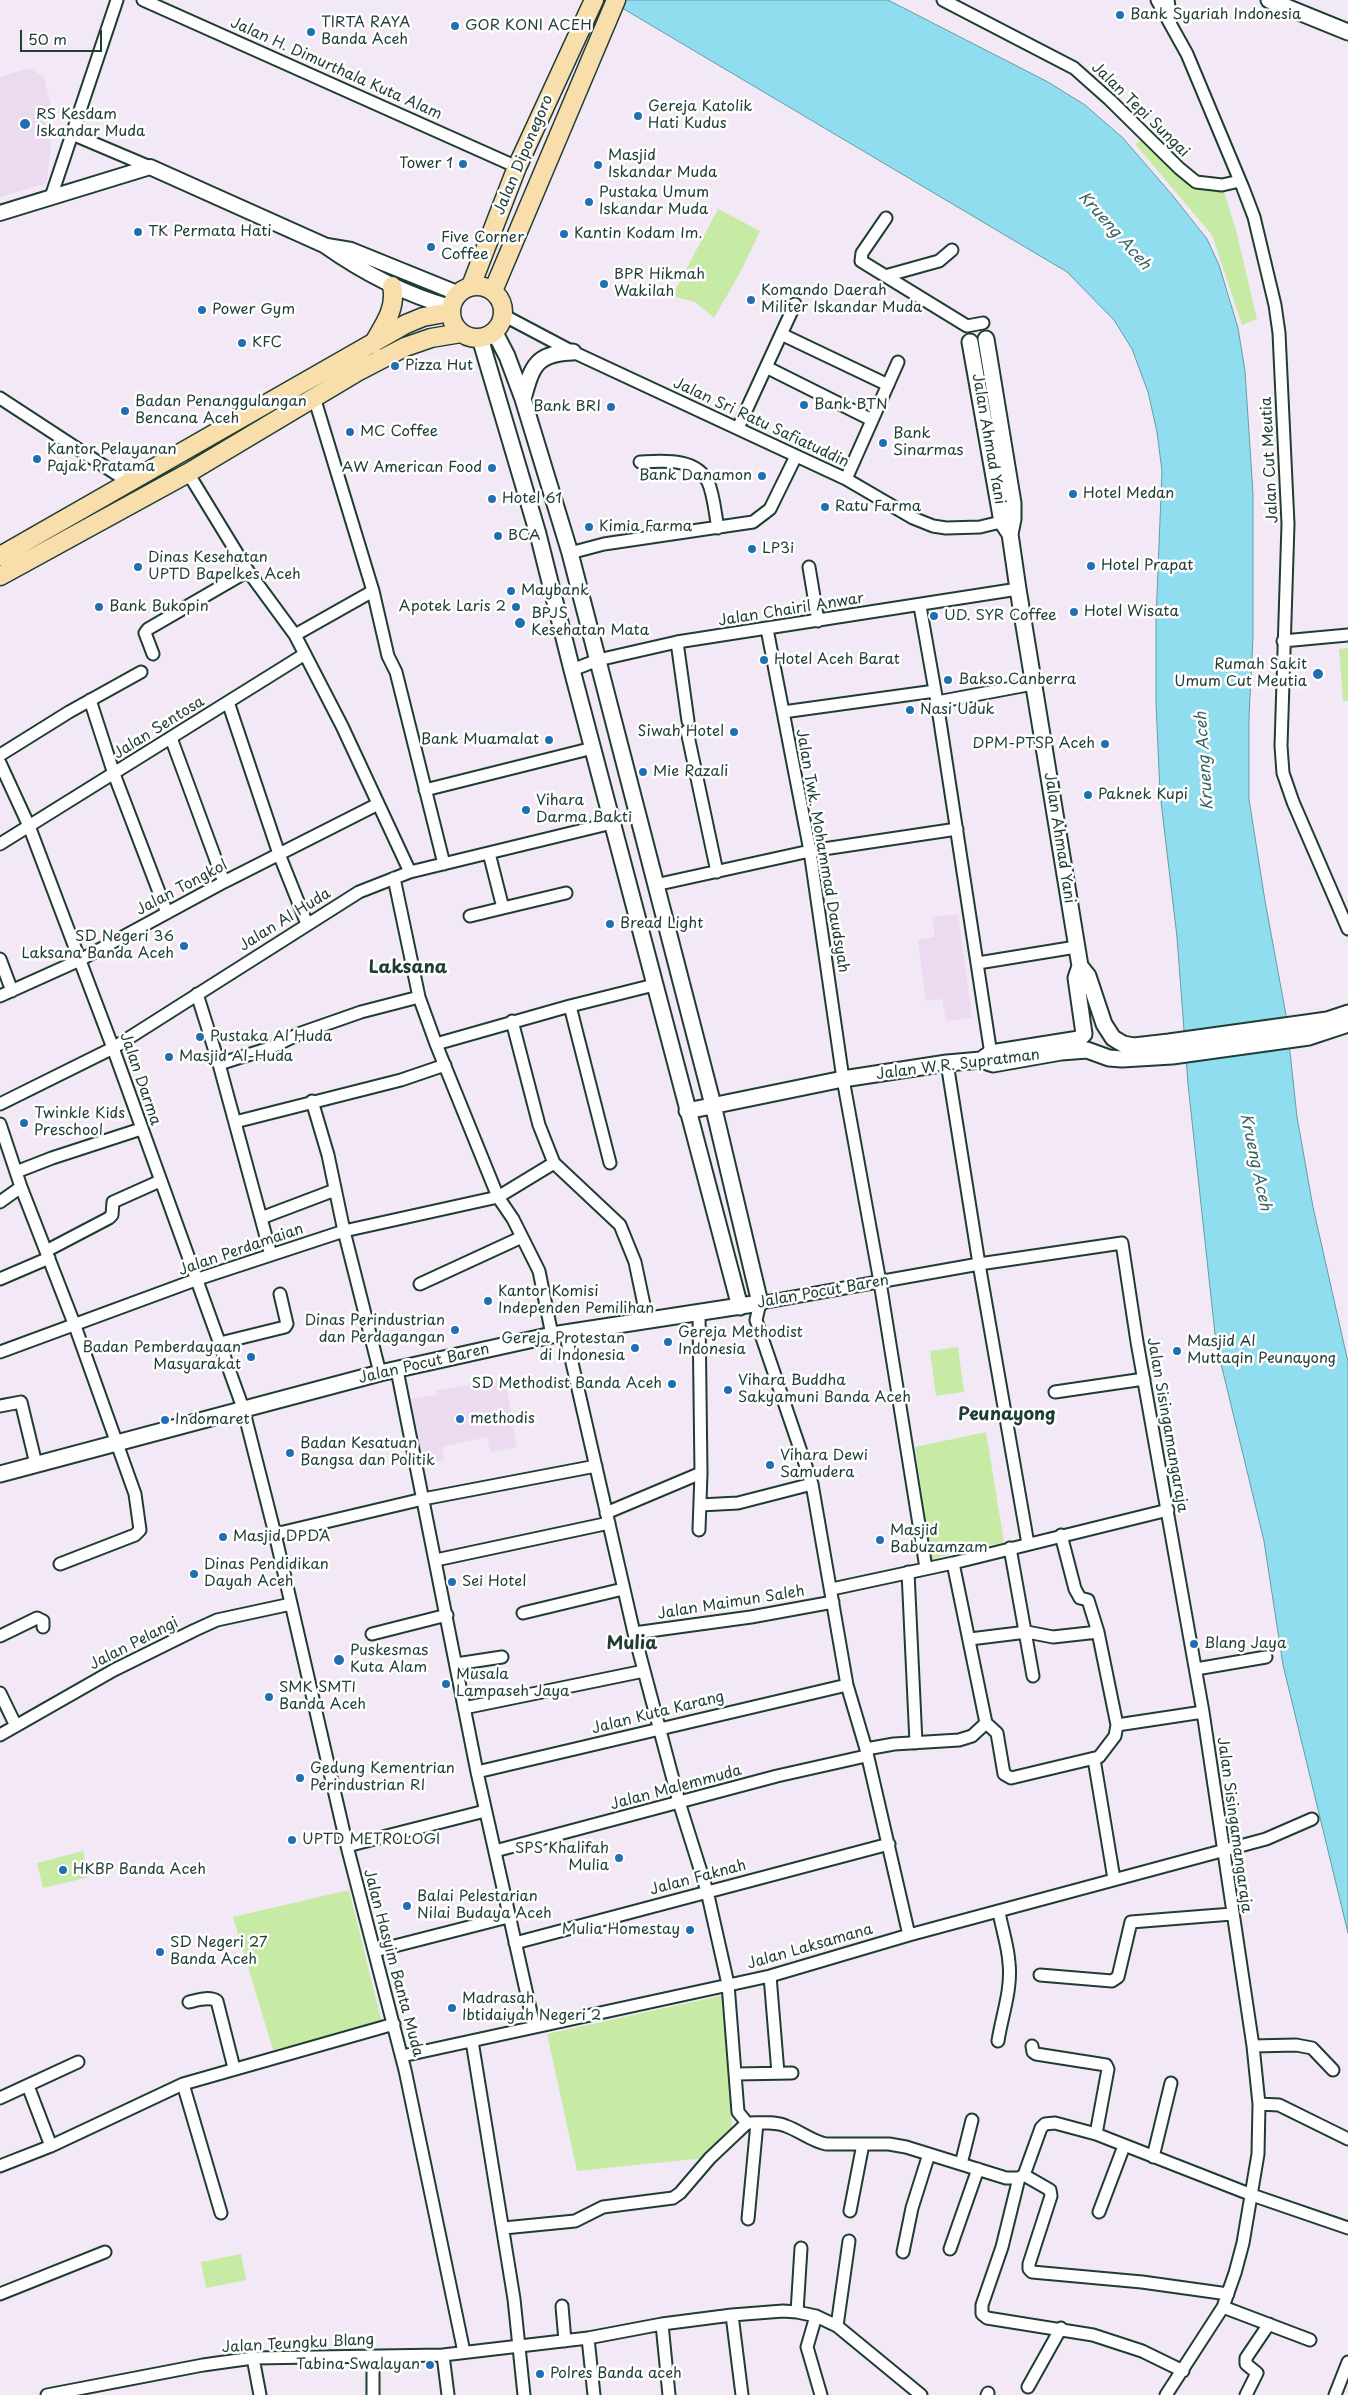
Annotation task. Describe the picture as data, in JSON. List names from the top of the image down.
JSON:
{
  "streets": {
    "highway": ["Jalan Diponegoro"],
    "main road": ["Jalan Ahmad Yani", "Jalan W.R. Supratman", "Jalan Pocut Baren"],
    "street": [
      "Jalan H. Dimurthala Kuta Alam",
      "Jalan Tepi Sungai",
      "Jalan Sri Ratu Safiatuddin",
      "Jalan Cut Meutia",
      "Jalan Chairil Anwar",
      "Jalan Sentosa",
      "Jalan Twk. Mohammad Daudsyah",
      "Jalan Tongkol",
      "Jalan Al Huda",
      "Jalan Darma",
      "Jalan Perdamaian",
      "Jalan Sisingamangaraja",
      "Jalan Maimun Saleh",
      "Jalan Pelangi",
      "Jalan Kuta Karang",
      "Jalan Malemmuda",
      "Jalan Faknah",
      "Jalan Laksamana",
      "Jalan Hasyim Banta Muda",
      "Jalan Teungku Blang"
    ]
  },
  "crossings": [
    ["Jalan H. Dimurthala Kuta Alam", "Jalan Diponegoro"],
    ["Jalan Tepi Sungai", "Jalan Cut Meutia"],
    ["Jalan Diponegoro", "Jalan Sri Ratu Safiatuddin"],
    ["Jalan Sri Ratu Safiatuddin", "Jalan Ahmad Yani"],
    ["Jalan Ahmad Yani", "Jalan Chairil Anwar"],
    ["Jalan Ahmad Yani", "Jalan W.R. Supratman"],
    ["Jalan Chairil Anwar", "Jalan Twk. Mohammad Daudsyah"],
    ["Jalan Sentosa", "Jalan Darma"],
    ["Jalan Twk. Mohammad Daudsyah", "Jalan W.R. Supratman"],
    ["Jalan Twk. Mohammad Daudsyah", "Jalan Pocut Baren"],
    ["Jalan Tongkol", "Jalan Darma"],
    ["Jalan Al Huda", "Jalan Darma"],
    ["Jalan Darma", "Jalan Perdamaian"],
    ["Jalan Darma", "Jalan Pocut Baren"],
    ["Jalan Darma", "Jalan Hasyim Banta Muda"],
    ["Jalan Pocut Baren", "Jalan Sisingamangaraja"],
    ["Jalan Pocut Baren", "Jalan Hasyim Banta Muda"],
    ["Jalan Sisingamangaraja", "Jalan Laksamana"],
    ["Jalan Pelangi", "Jalan Hasyim Banta Muda"],
    ["Jalan Laksamana", "Jalan Hasyim Banta Muda"],
    ["Jalan Hasyim Banta Muda", "Jalan Teungku Blang"]
  ],
  "districts": ["Laksana", "Peunayong", "Mulia"],
  "water": ["Krueng Aceh"],
  "places": [
    "Bank Syariah Indonesia",
    "GOR KONI ACEH",
    "TIRTA RAYA Banda Aceh",
    "Gereja Katolik Hati Kudus",
    "RS Kesdam Iskandar Muda",
    "Tower 1",
    "Masjid Iskandar Muda",
    "Pustaka Umum Iskandar Muda",
    "TK Permata Hati",
    "Kantin Kodam Im.",
    "Five Corner Coffee",
    "BPR Hikmah Wakilah",
    "Komando Daerah Militer Iskandar Muda",
    "Power Gym",
    "KFC",
    "Pizza Hut",
    "Bank BTN",
    "Bank BRI",
    "Badan Penanggulangan Bencana Aceh",
    "MC Coffee",
    "Bank Sinarmas",
    "Kantor Pelayanan Pajak Pratama",
    "AW American Food",
    "Bank Danamon",
    "Hotel Medan",
    "Hotel 61",
    "Ratu Farma",
    "Kimia Farma",
    "BCA",
    "LP3i",
    "Hotel Prapat",
    "Dinas Kesehatan UPTD Bapelkes Aceh",
    "Maybank",
    "Bank Bukopin",
    "Apotek Laris 2",
    "Hotel Wisata",
    "UD. SYR Coffee",
    "BPJS Kesehatan Mata",
    "Hotel Aceh Barat",
    "Rumah Sakit Umum Cut Meutia",
    "Bakso Canberra",
    "Nasi Uduk",
    "Siwah Hotel",
    "Bank Muamalat",
    "DPM-PTSP Aceh",
    "Mie Razali",
    "Paknek Kupi",
    "Vihara Darma Bakti",
    "Bread Light",
    "SD Negeri 36 Laksana Banda Aceh",
    "Pustaka Al Huda",
    "Masjid Al-Huda",
    "Twinkle Kids Preschool",
    "Kantor Komisi Independen Pemilihan",
    "Dinas Perindustrian dan Perdagangan",
    "Gereja Methodist Indonesia",
    "Gereja Protestan di Indonesia",
    "Masjid Al Muttaqin Peunayong",
    "Badan Pemberdayaan Masyarakat",
    "SD Methodist Banda Aceh",
    "Vihara Buddha Sakyamuni Banda Aceh",
    "methodis",
    "Indomaret",
    "Badan Kesatuan Bangsa dan Politik",
    "Vihara Dewi Samudera",
    "Masjid DPDA",
    "Masjid Babuzamzam",
    "Dinas Pendidikan Dayah Aceh",
    "Sei Hotel",
    "Blang Jaya",
    "Puskesmas Kuta Alam",
    "Musala Lampaseh Jaya",
    "SMK SMTI Banda Aceh",
    "Gedung Kementrian Perindustrian RI",
    "UPTD METROLOGI",
    "SPS Khalifah Mulia",
    "HKBP Banda Aceh",
    "Balai Pelestarian Nilai Budaya Aceh",
    "Mulia Homestay",
    "SD Negeri 27 Banda Aceh",
    "Madrasah Ibtidaiyah Negeri 2",
    "Tabina Swalayan",
    "Polres Banda aceh"
  ],
  "scale_bar": "50 m"
}
